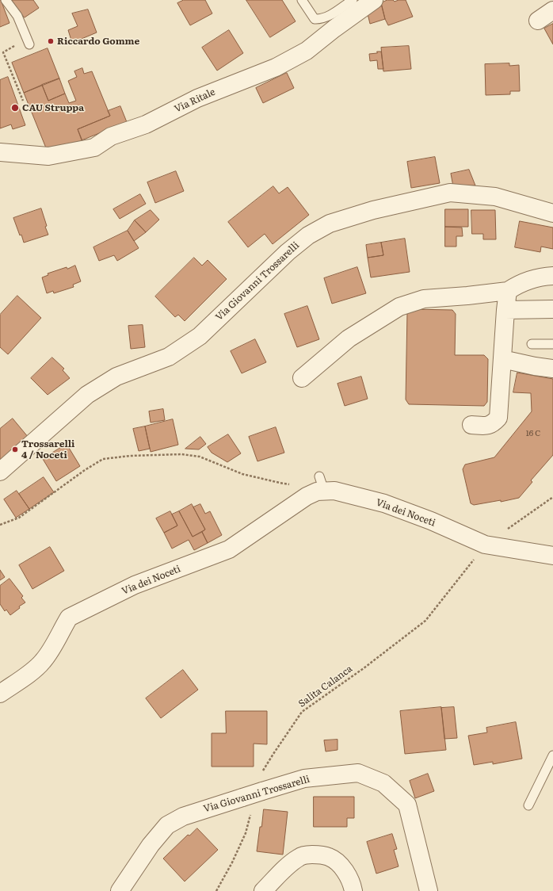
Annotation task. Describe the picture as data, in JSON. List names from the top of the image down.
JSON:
{
  "streets": {
    "street": ["Via Ritale", "Via Giovanni Trossarelli", "Via dei Noceti"],
    "path": ["Salita Calanca"]
  },
  "crossings": [
    ["Via dei Noceti", "Salita Calanca"]
  ],
  "places": ["Riccardo Gomme", "CAU Struppa", "Trossarelli 4 / Noceti"],
  "house_numbers": ["16 C"]
}
